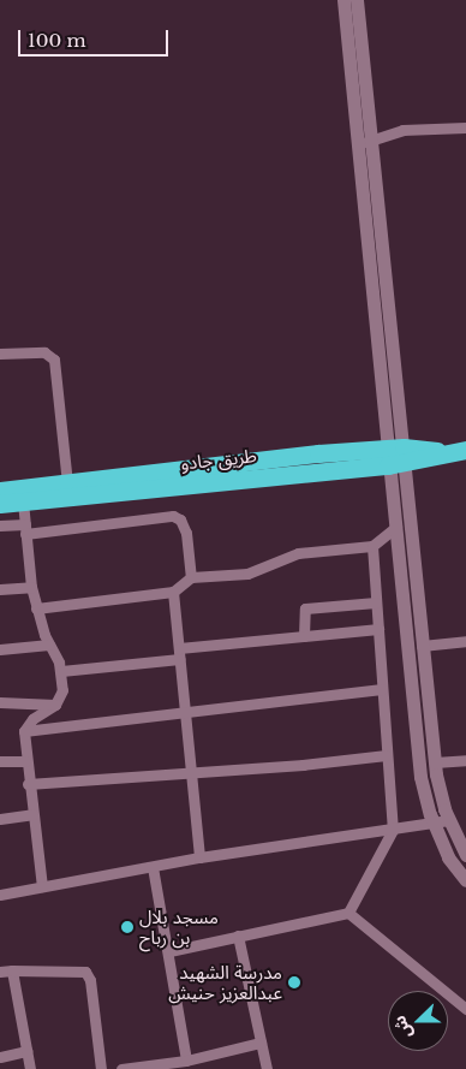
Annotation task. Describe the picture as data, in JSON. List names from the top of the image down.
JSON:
{
  "streets": {
    "highway": ["طريق جادو"]
  },
  "places": ["مسجد بلال بن رباح", "مدرسة الشهيد عبدالعزيز حنيش"],
  "scale_bar": "100 m",
  "north": "left"
}
